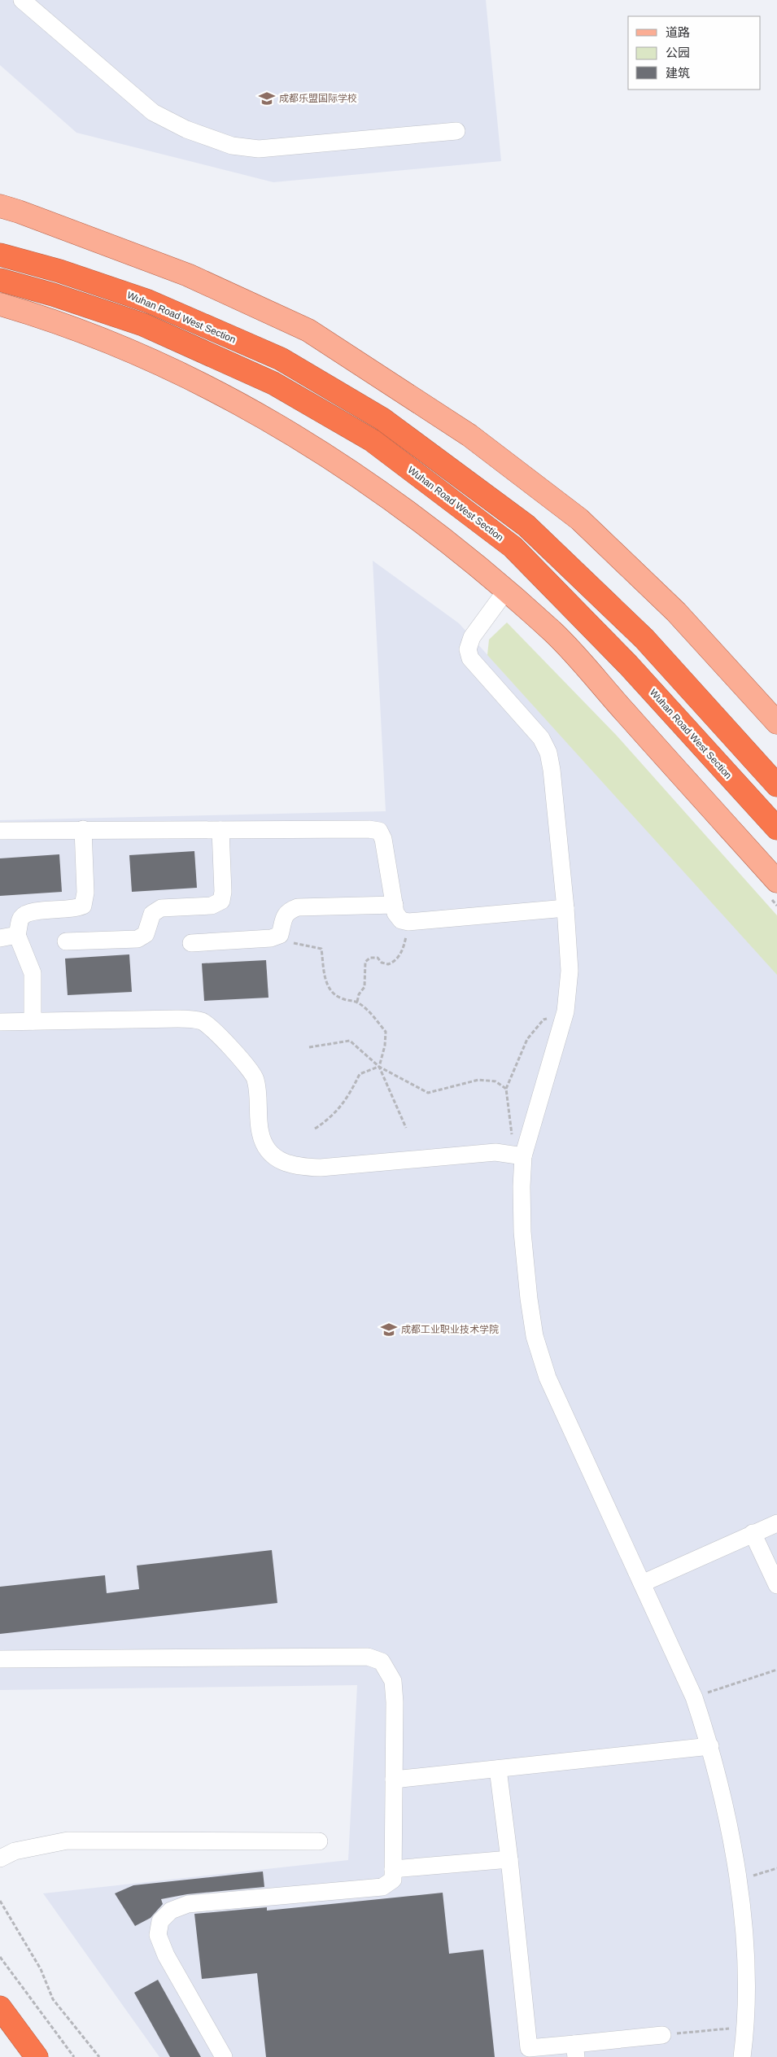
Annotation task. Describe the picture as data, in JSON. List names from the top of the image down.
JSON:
{
  "streets": {
    "highway": ["Wuhan Road West Section"]
  },
  "places": {
    "school or university": ["成都乐盟国际学校", "成都工业职业技术学院"]
  },
  "legend": ["道路", "公园", "建筑"]
}
